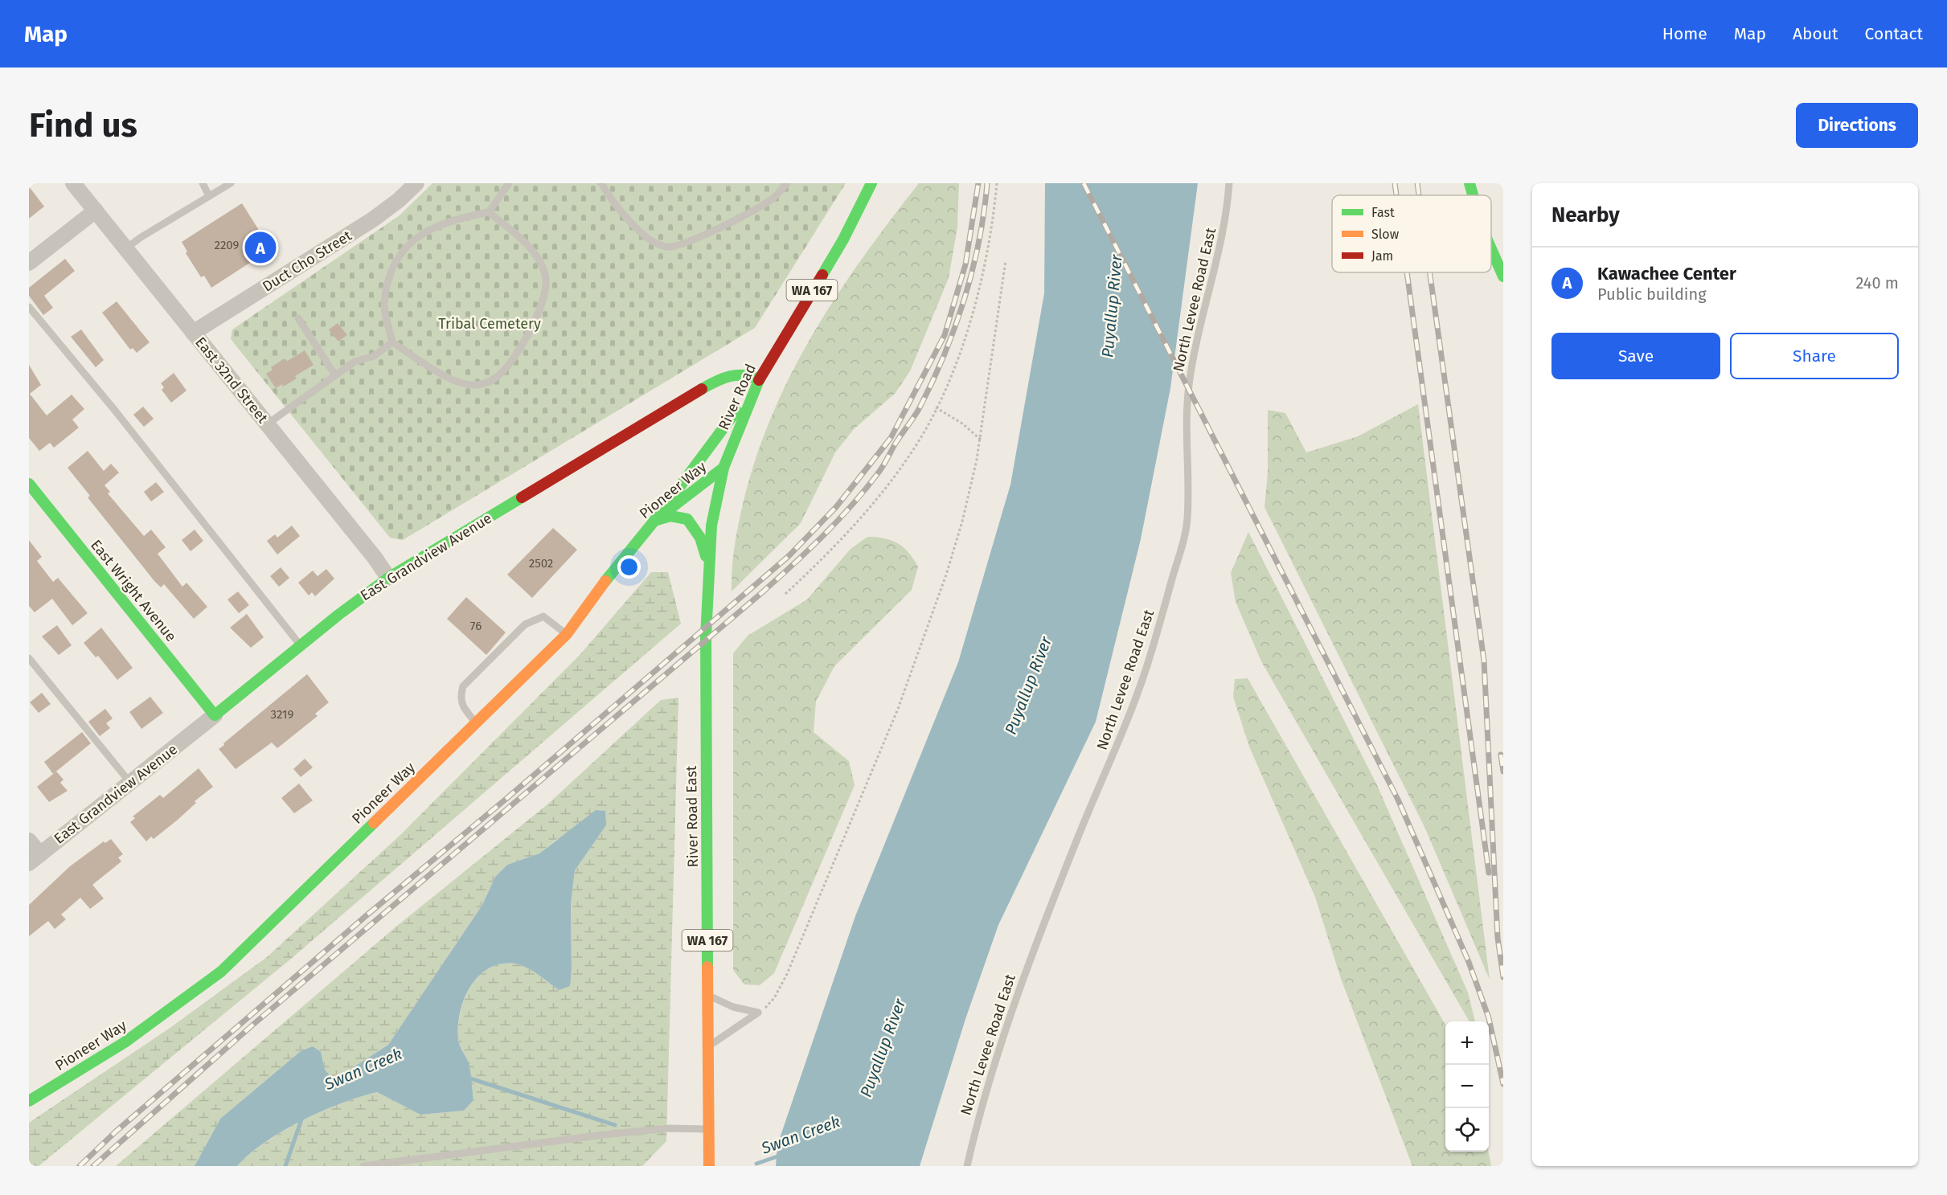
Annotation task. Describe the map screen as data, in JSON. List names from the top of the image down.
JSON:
{
  "streets": {
    "main road": [
      "WA 167",
      "River Road",
      "Pioneer Way",
      "East Grandview Avenue",
      "East Wright Avenue",
      "River Road East"
    ],
    "street": ["Duct Cho Street", "East 32nd Street"],
    "lane": ["North Levee Road East"]
  },
  "crossings": [
    ["Duct Cho Street", "East 32nd Street"],
    ["WA 167", "River Road"],
    ["East 32nd Street", "East Grandview Avenue"],
    ["River Road", "Pioneer Way"],
    ["River Road", "East Grandview Avenue"],
    ["River Road", "River Road East"],
    ["Pioneer Way", "River Road East"],
    ["East Grandview Avenue", "East Wright Avenue"]
  ],
  "water": ["Puyallup River", "Swan Creek"],
  "parks": ["Tribal Cemetery"],
  "house_numbers": [
    "2209",
    "2502",
    "76",
    "3219"
  ],
  "legend": ["Fast", "Slow", "Jam"],
  "page": {
    "header": "Map",
    "nav": [
      "Home",
      "Map",
      "About",
      "Contact"
    ],
    "buttons": [
      "Directions",
      ["Save", "Share"]
    ],
    "title": "Find us",
    "heading": "Nearby",
    "pins": "A",
    "list": [
      {
        "mark": "A",
        "name": "Kawachee Center",
        "note": "Public building",
        "value": "240 m"
      }
    ],
    "map_buttons": ["+", "−"]
  }
}
